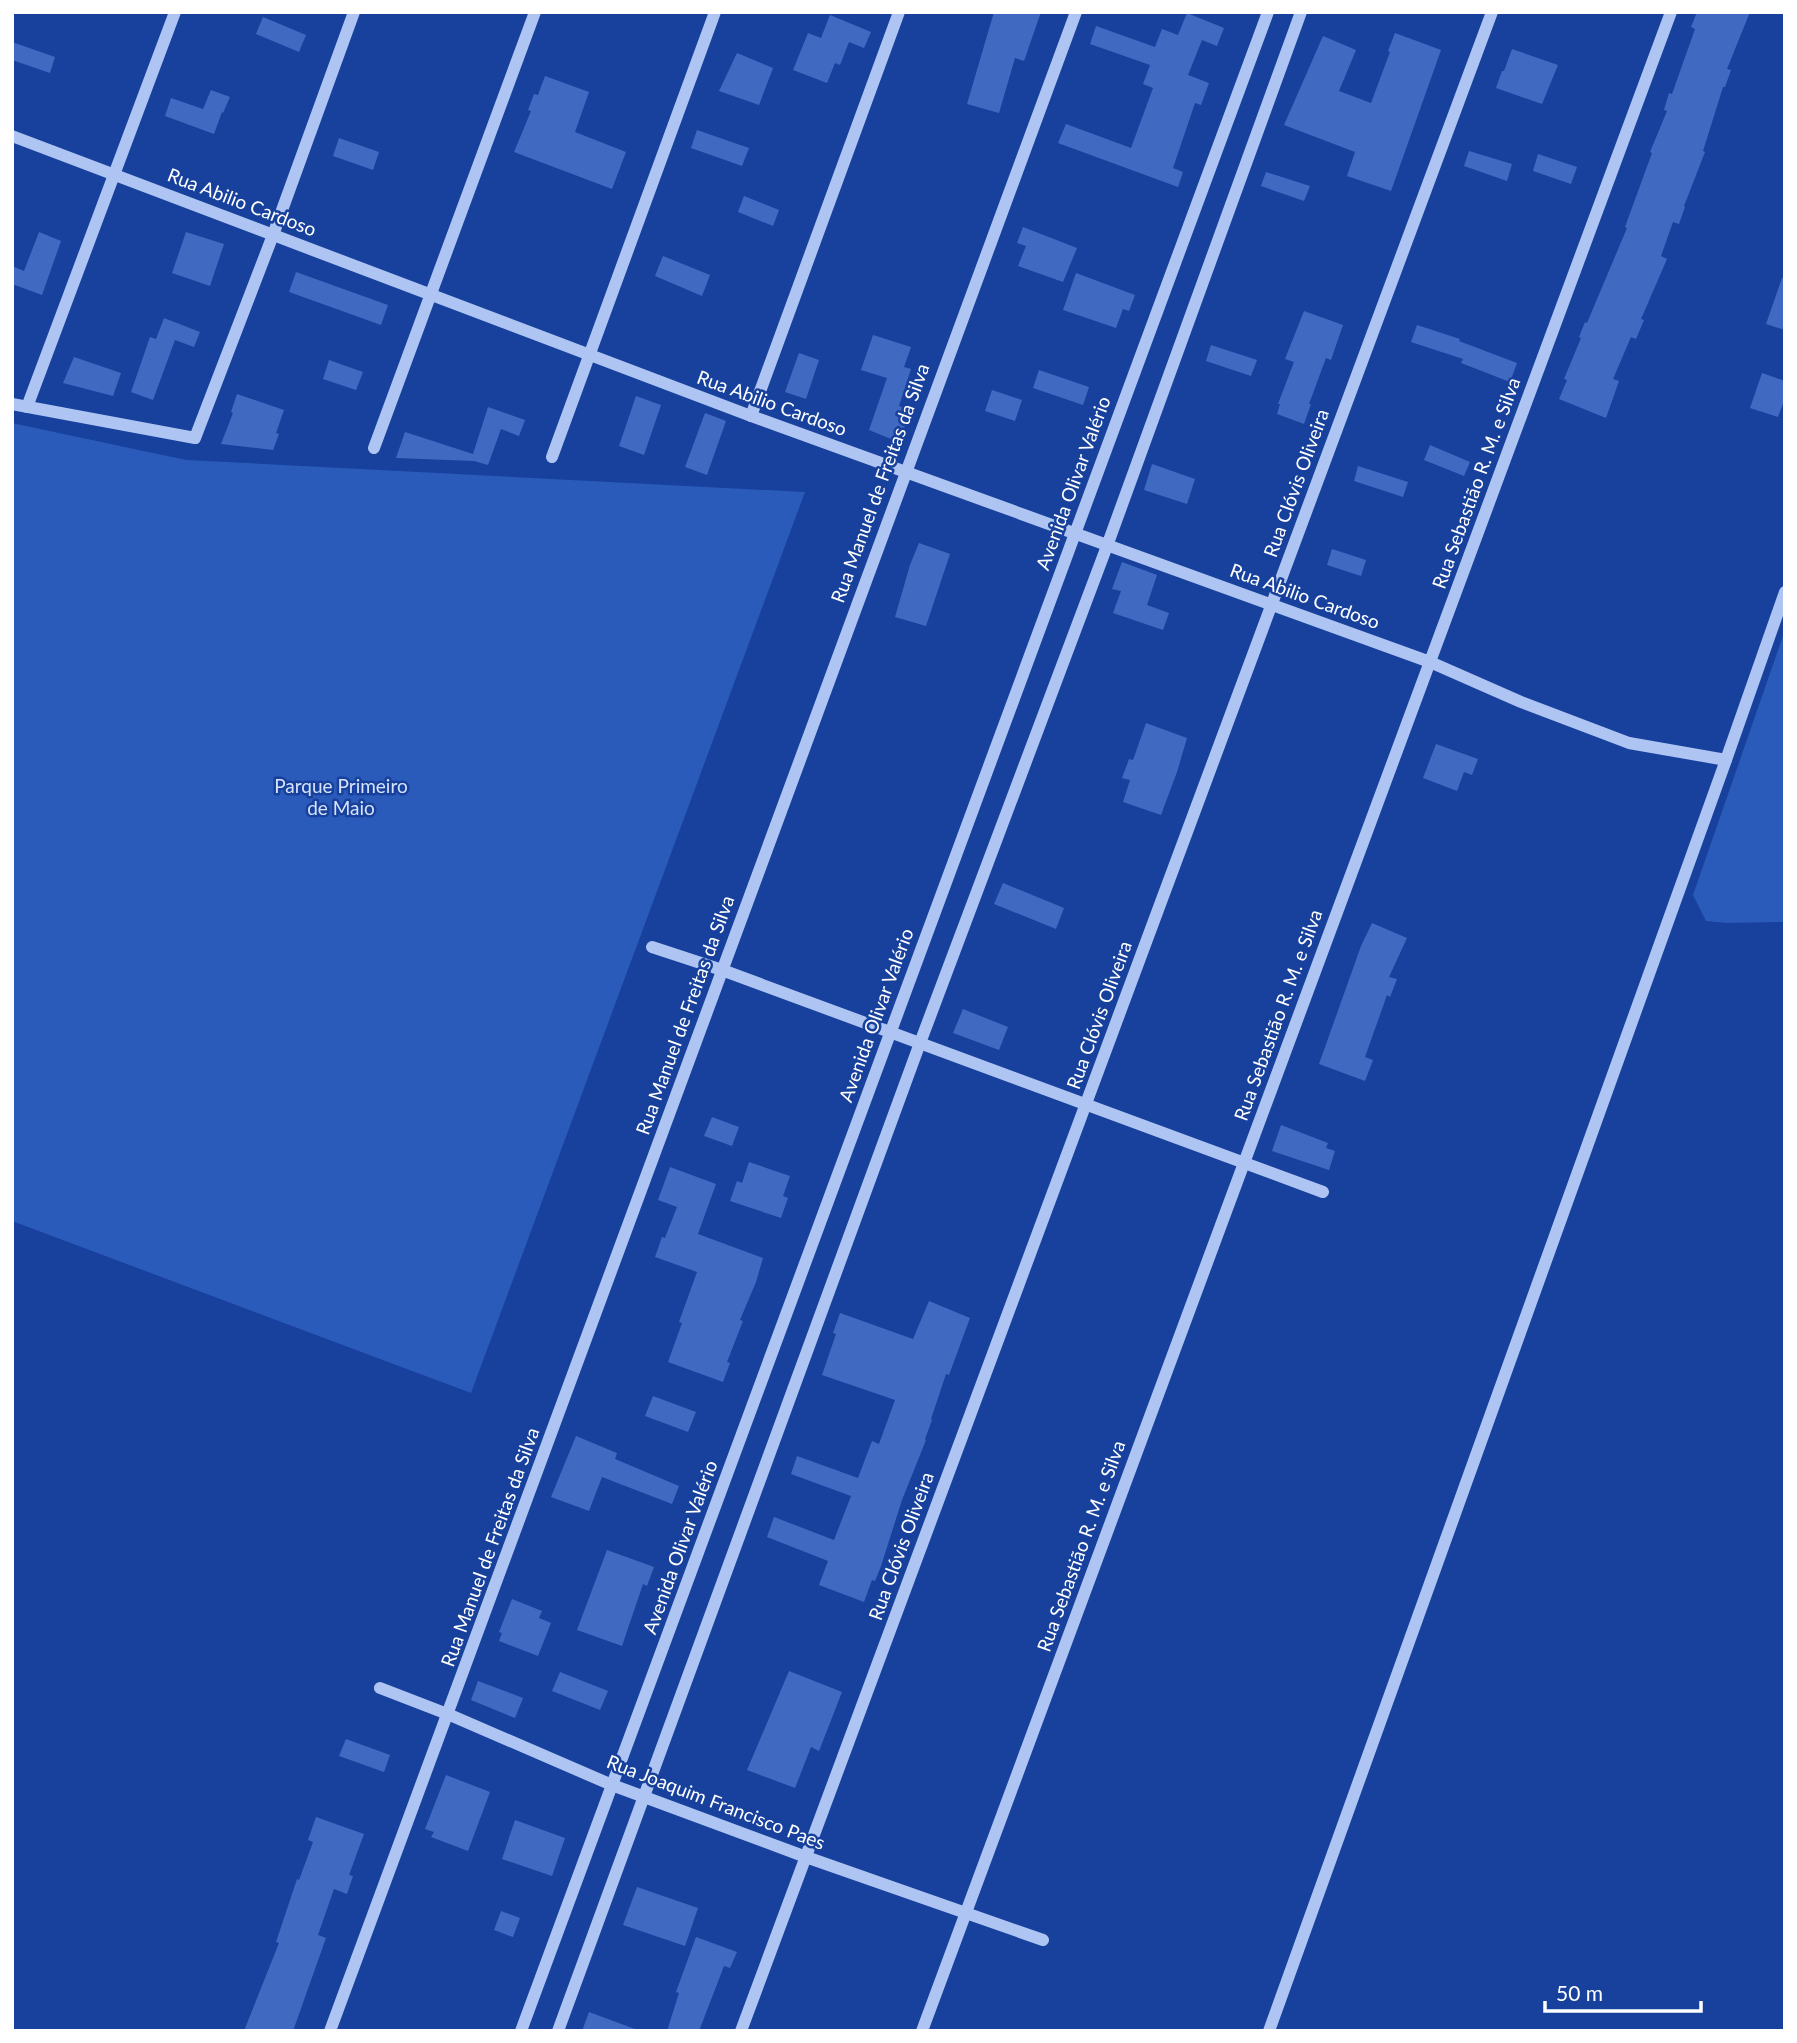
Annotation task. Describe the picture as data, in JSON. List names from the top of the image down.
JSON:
{
  "streets": {
    "street": [
      "Rua Abilio Cardoso",
      "Rua Manuel de Freitas da Silva",
      "Avenida Olivar Valério",
      "Rua Clóvis Oliveira",
      "Rua Sebastião R. M. e Silva",
      "Rua Joaquim Francisco Paes"
    ]
  },
  "crossings": [
    ["Rua Abilio Cardoso", "Rua Manuel de Freitas da Silva"],
    ["Rua Abilio Cardoso", "Avenida Olivar Valério"],
    ["Rua Abilio Cardoso", "Rua Clóvis Oliveira"],
    ["Rua Abilio Cardoso", "Rua Sebastião R. M. e Silva"],
    ["Rua Manuel de Freitas da Silva", "Rua Joaquim Francisco Paes"],
    ["Avenida Olivar Valério", "Rua Joaquim Francisco Paes"],
    ["Rua Clóvis Oliveira", "Rua Joaquim Francisco Paes"],
    ["Rua Sebastião R. M. e Silva", "Rua Joaquim Francisco Paes"]
  ],
  "parks": ["Parque Primeiro de Maio"],
  "scale_bar": "50 m"
}
